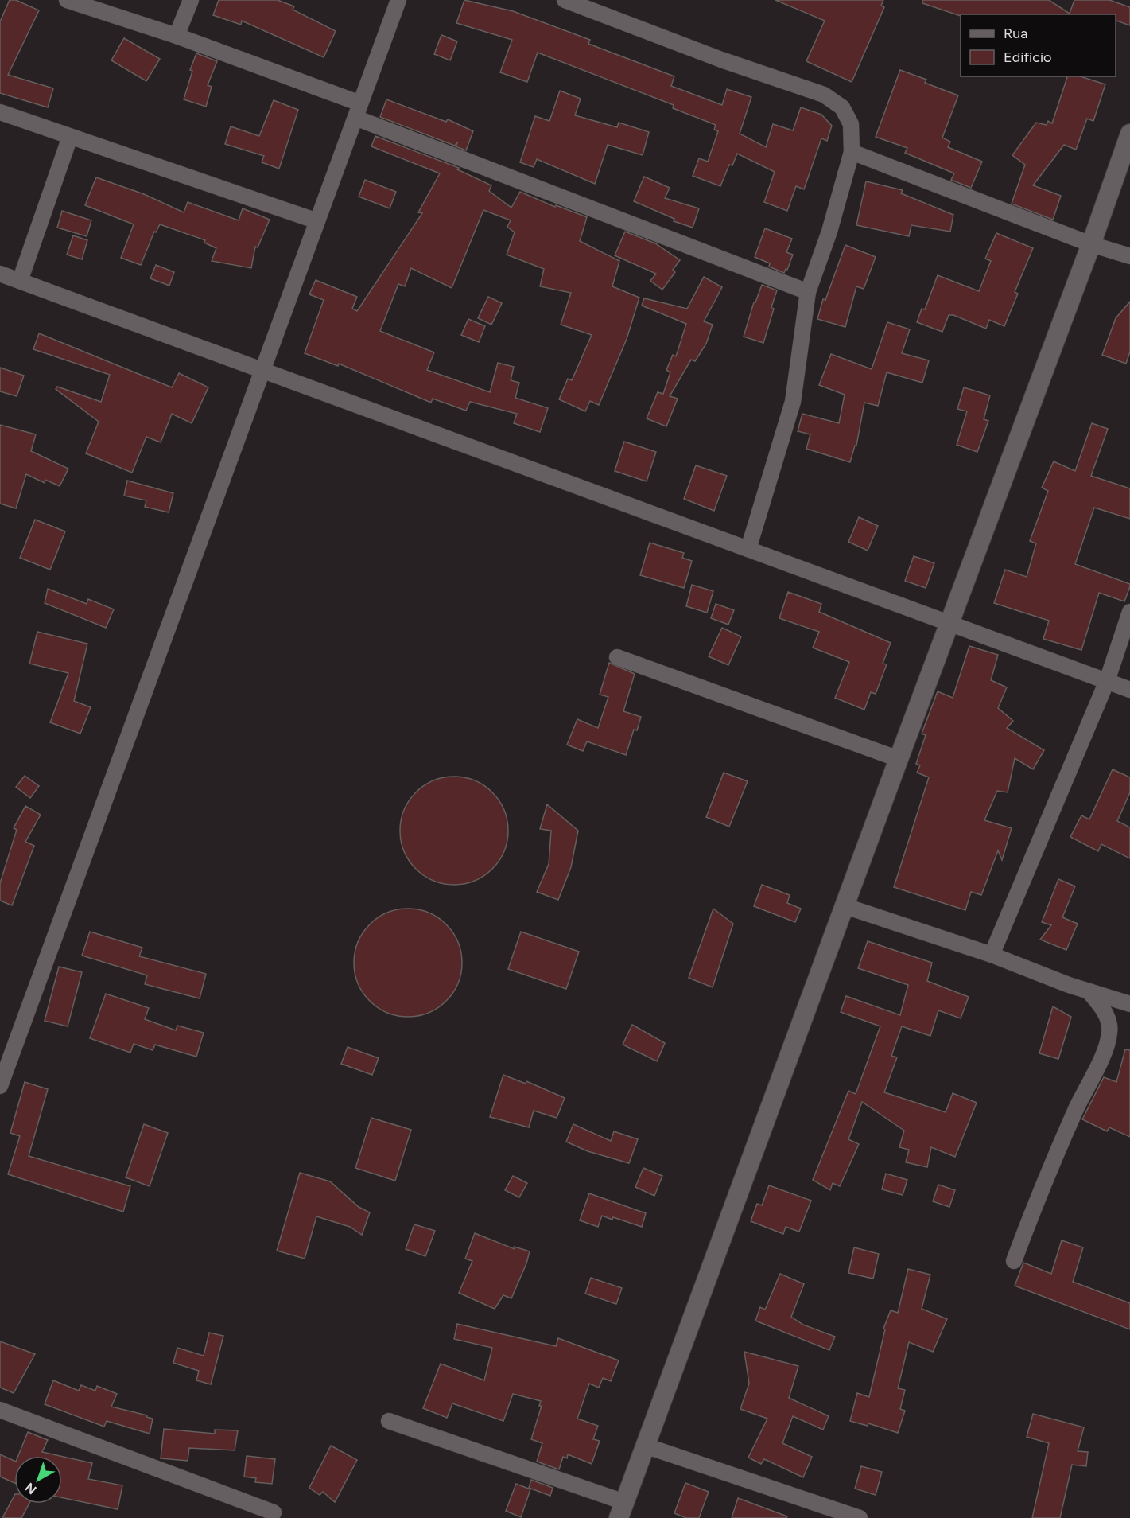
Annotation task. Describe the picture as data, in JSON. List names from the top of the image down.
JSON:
{
  "legend": ["Rua", "Edifício"],
  "north": "bottom left"
}
